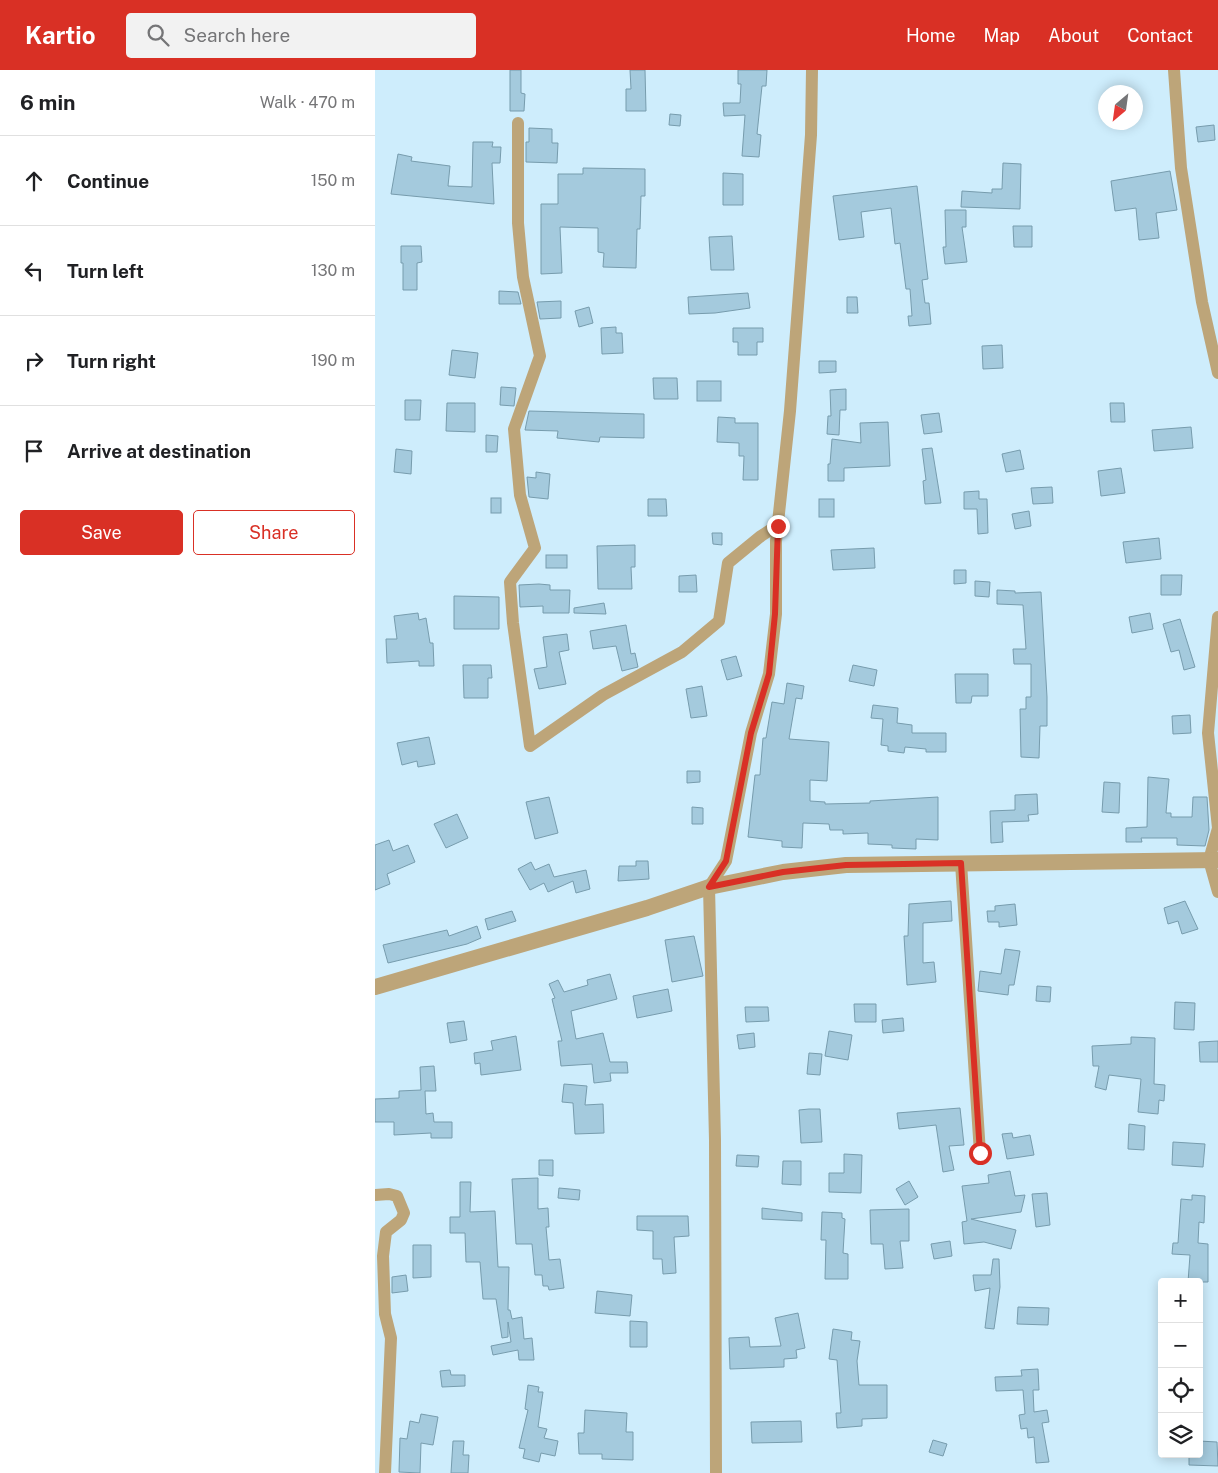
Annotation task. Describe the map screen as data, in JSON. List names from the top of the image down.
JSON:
{
  "north": "bottom left",
  "page": {
    "header": "Kartio",
    "search": "Search here",
    "nav": [
      "Home",
      "Map",
      "About",
      "Contact"
    ],
    "heading": ["6 min", "Walk · 470 m"],
    "list": [
      ["Continue", "150 m"],
      ["Turn left", "130 m"],
      ["Turn right", "190 m"],
      "Arrive at destination"
    ],
    "buttons": ["Save", "Share"],
    "map_buttons": ["+", "−"]
  }
}
